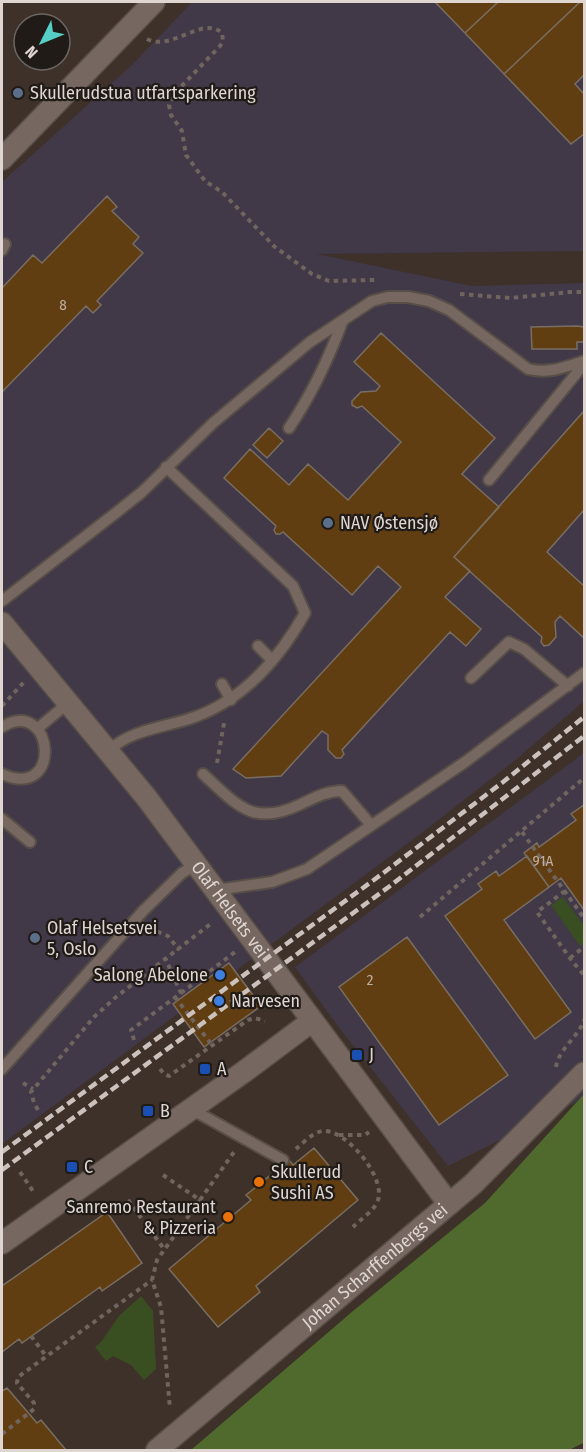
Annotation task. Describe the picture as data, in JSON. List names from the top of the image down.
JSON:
{
  "streets": {
    "street": ["Olaf Helsets vei", "Johan Scharffenbergs vei"]
  },
  "crossings": [
    ["Olaf Helsets vei", "Johan Scharffenbergs vei"]
  ],
  "places": {
    "other": [
      "Skullerudstua utfartsparkering",
      "NAV Østensjø",
      "Olaf Helsetsvei 5, Oslo",
      "Salong Abelone",
      "Narvesen",
      "Skullerud Sushi AS",
      "Sanremo Restaurant & Pizzeria"
    ],
    "transit": [
      "J",
      "A",
      "B",
      "C"
    ]
  },
  "house_numbers": ["8", "91A", "2"],
  "north": "bottom left"
}
